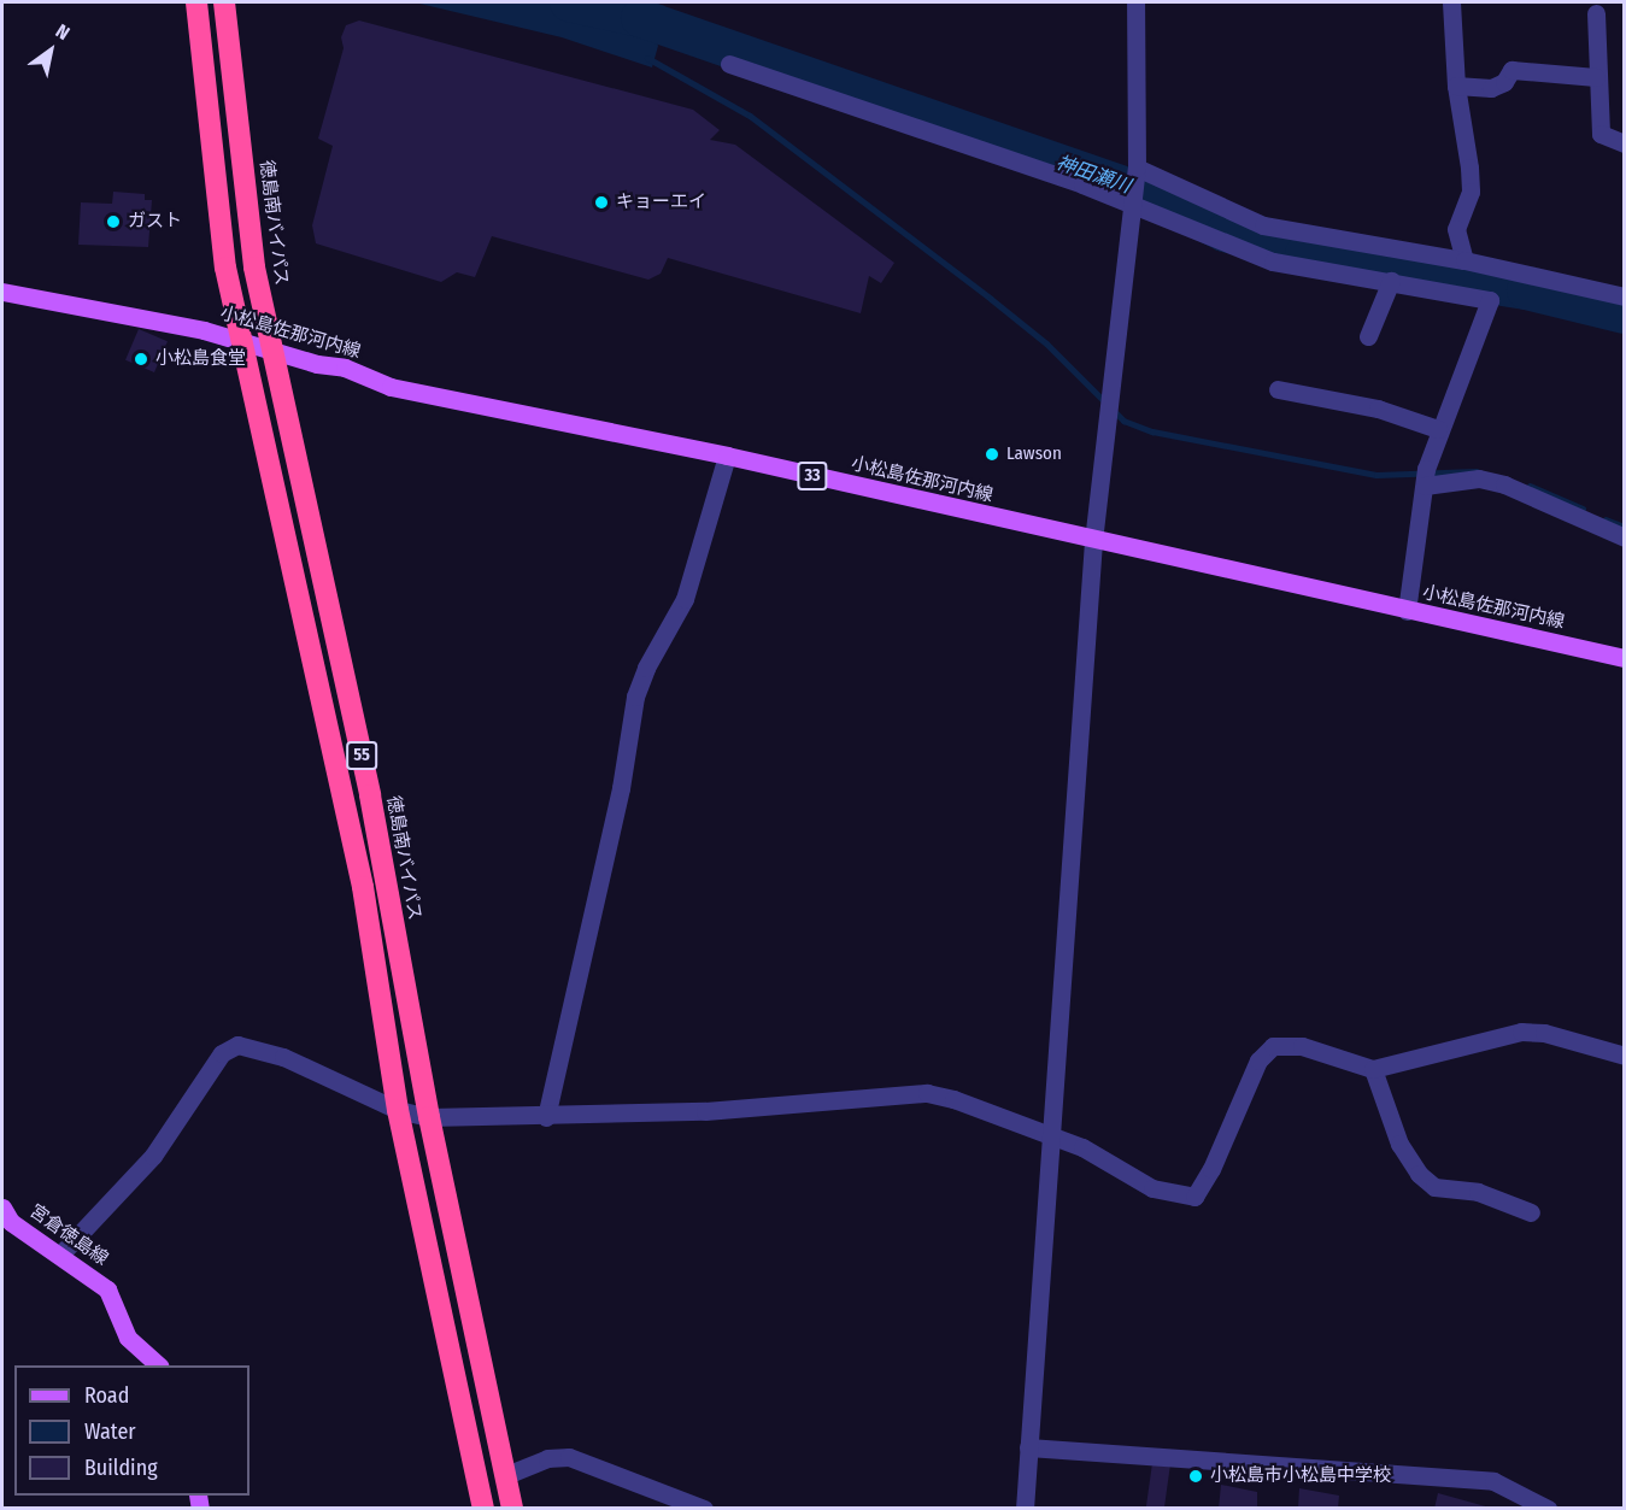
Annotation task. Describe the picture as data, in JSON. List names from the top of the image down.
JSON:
{
  "streets": {
    "highway": ["徳島南バイパス", "55"],
    "main road": ["小松島佐那河内線", "33", "宮倉徳島線"]
  },
  "crossings": [
    ["徳島南バイパス", "小松島佐那河内線"],
    ["小松島佐那河内線", "55"]
  ],
  "water": ["神田瀬川"],
  "places": [
    "キョーエイ",
    "ガスト",
    "小松島食堂",
    "Lawson",
    "小松島市小松島中学校"
  ],
  "legend": ["Road", "Water", "Building"],
  "north": "top right"
}
